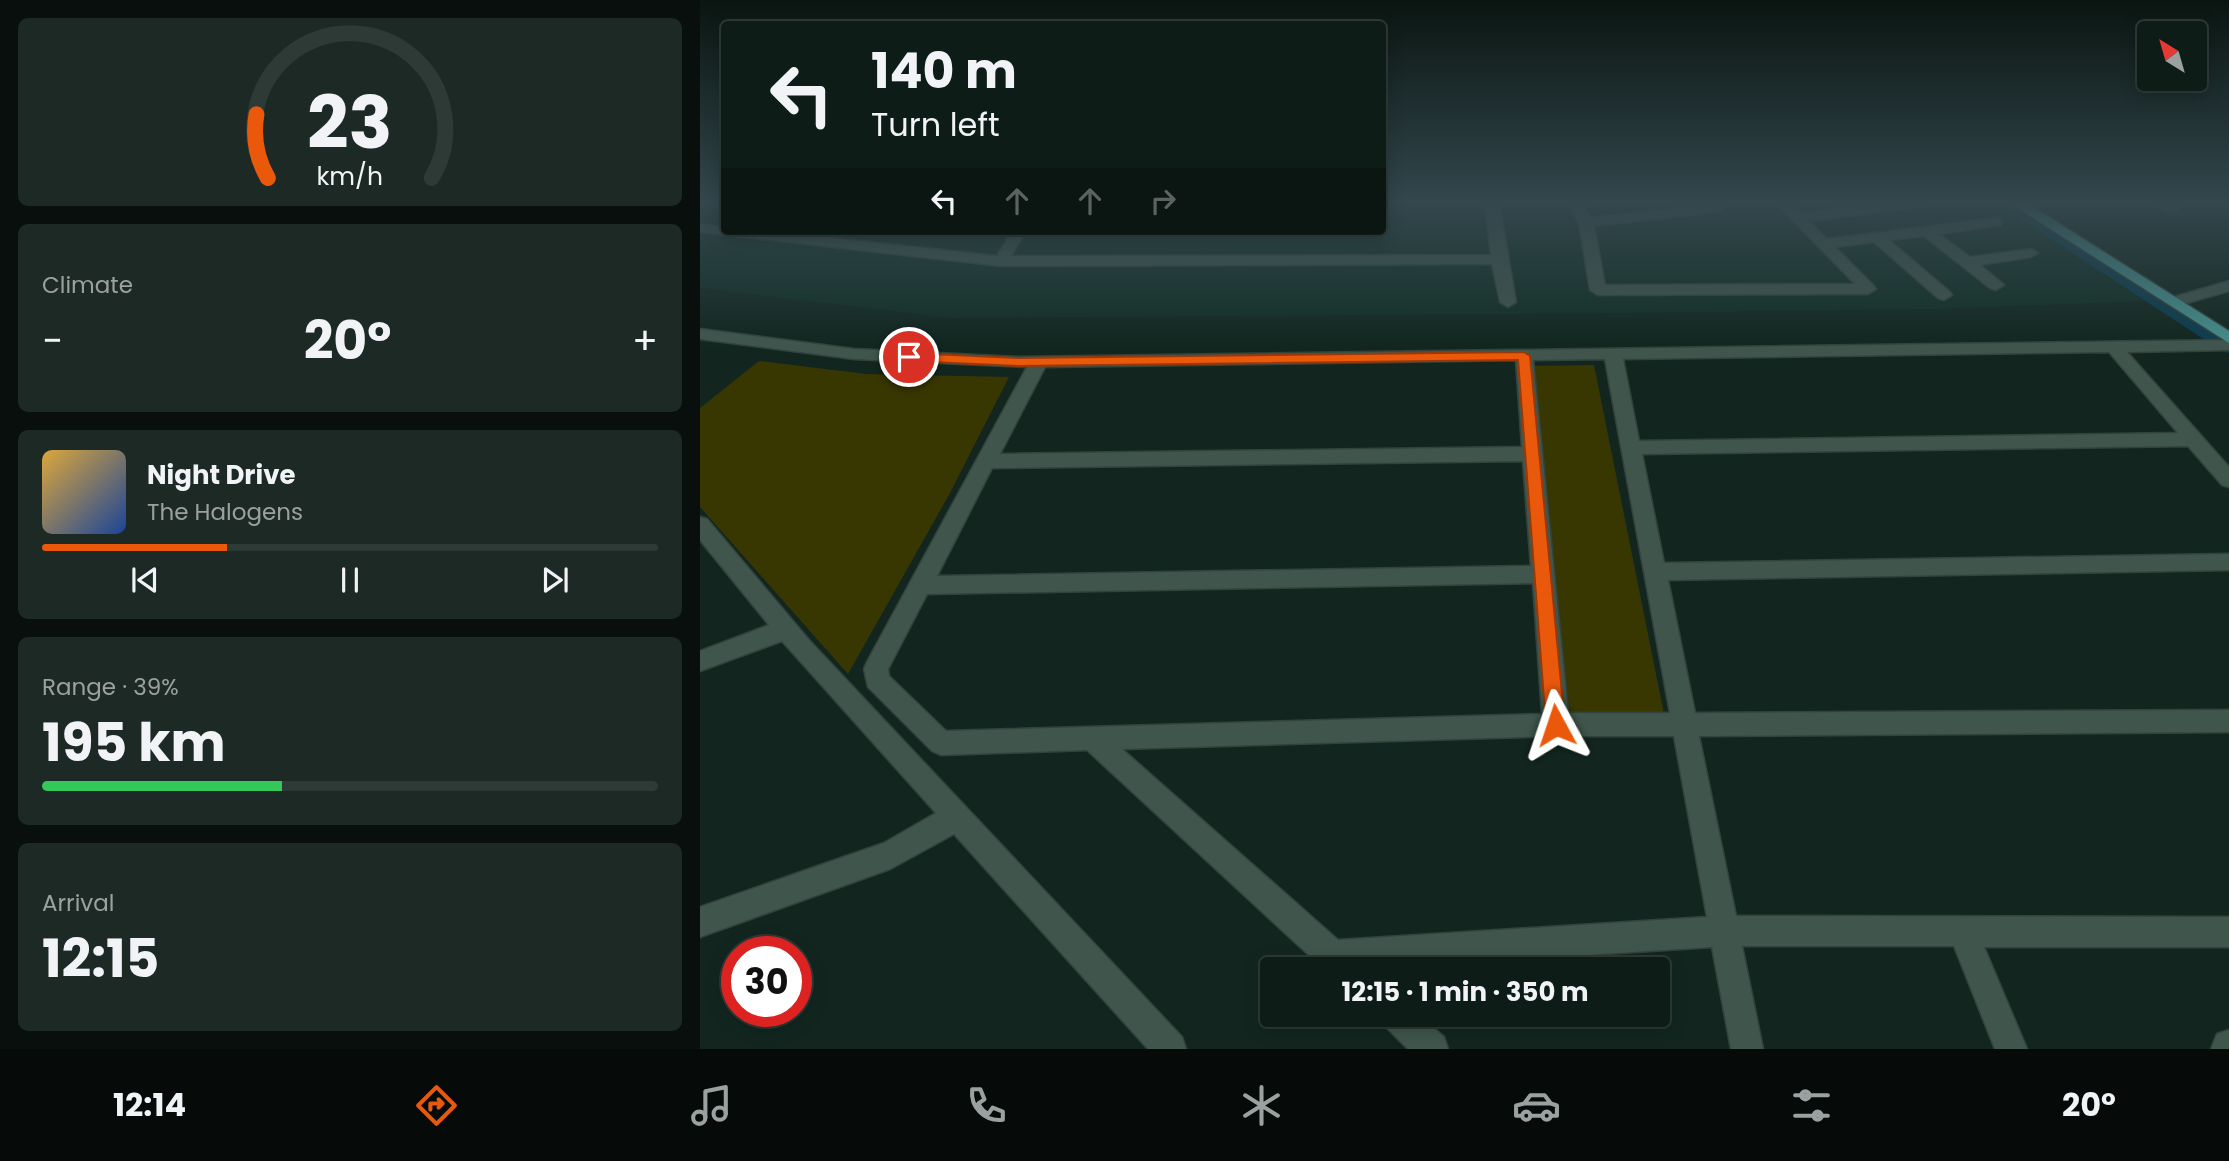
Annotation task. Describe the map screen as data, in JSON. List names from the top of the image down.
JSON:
{
  "north": "top left",
  "page": {
    "turn": ["140 m", "Turn left"],
    "tile": [
      "Climate",
      ["Range · 39%", "195 km"],
      ["Arrival", "12:15"]
    ],
    "heat": ["−", "20°", "+"],
    "song": ["Night Drive", "The Halogens"],
    "limit": "30",
    "trip": "12:15 · 1 min · 350 m",
    "tabs": ["12:14", "20°"],
    "gauge": ["23", "km/h"]
  }
}
